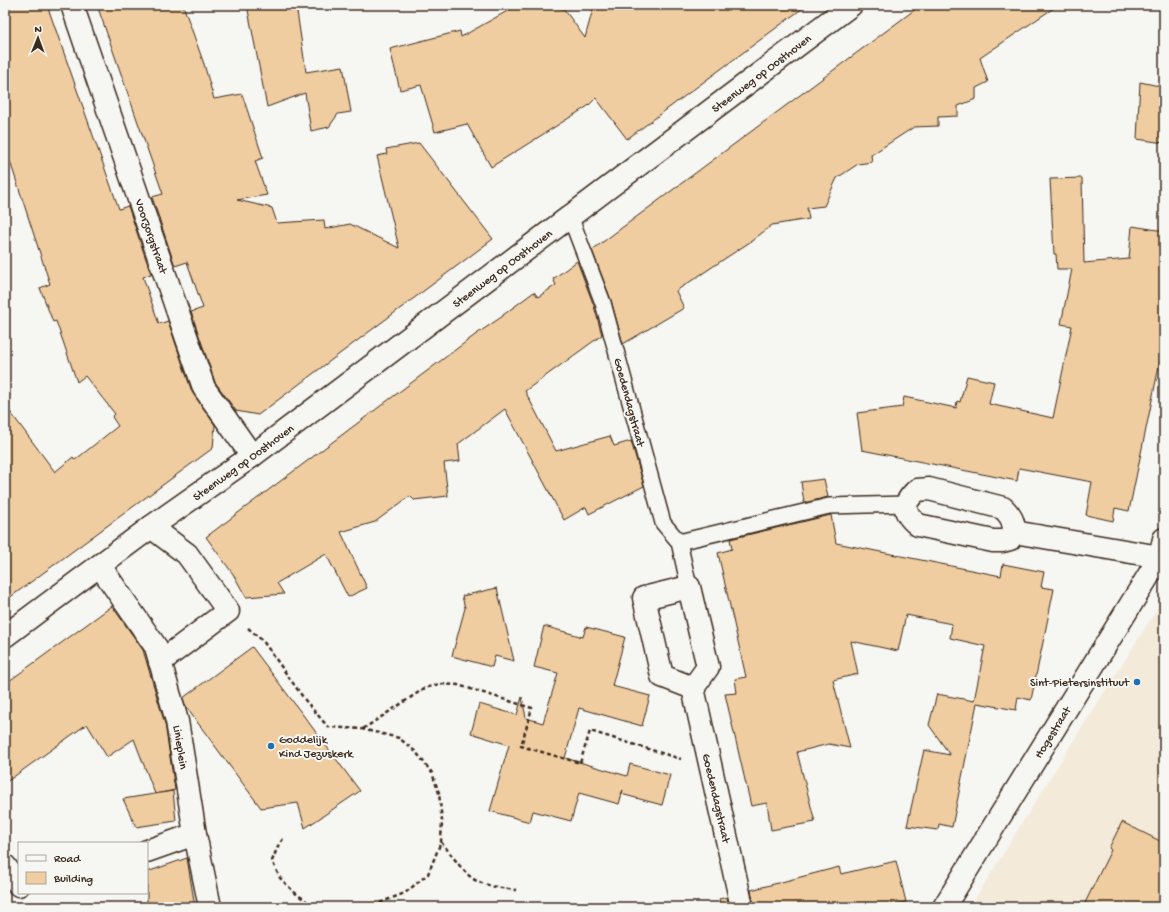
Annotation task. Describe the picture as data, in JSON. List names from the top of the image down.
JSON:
{
  "streets": {
    "street": [
      "Steenweg op Oosthoven",
      "Voorzorgstraat",
      "Goedendagstraat",
      "Hogestraat",
      "Linieplein"
    ]
  },
  "crossings": [
    ["Steenweg op Oosthoven", "Voorzorgstraat"],
    ["Steenweg op Oosthoven", "Goedendagstraat"]
  ],
  "places": ["Sint-Pietersinstituut", "Goddelijk Kind Jezuskerk"],
  "legend": ["Road", "Building"],
  "north": "top"
}
